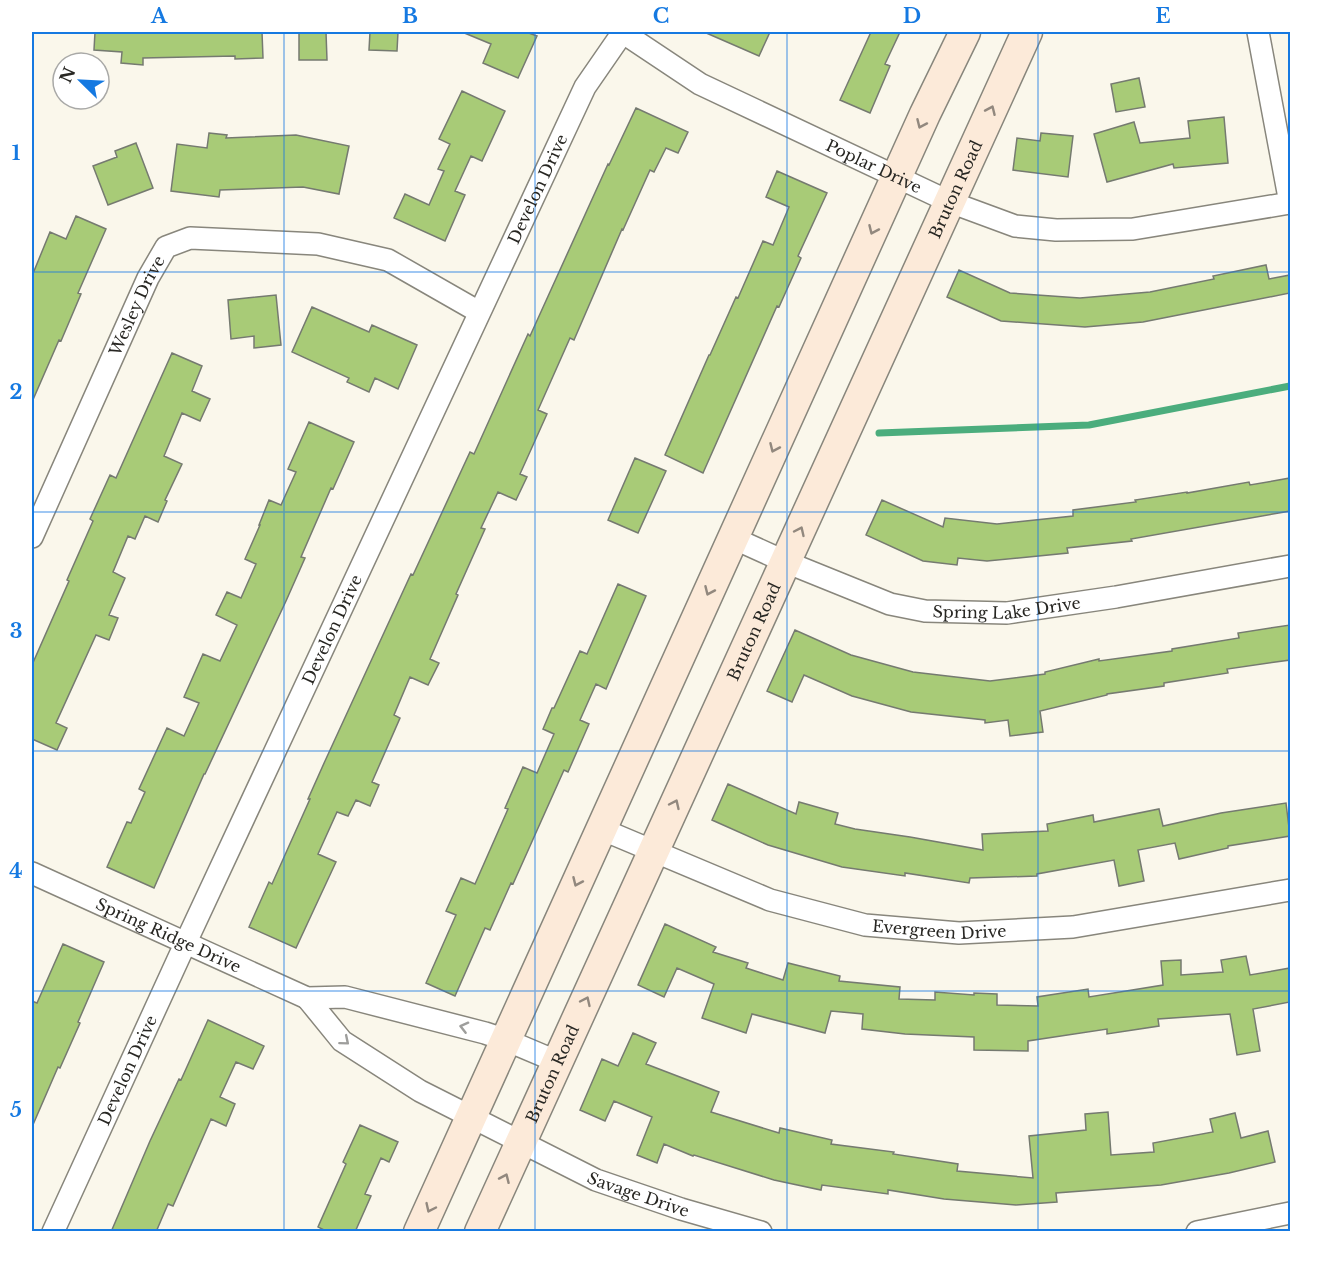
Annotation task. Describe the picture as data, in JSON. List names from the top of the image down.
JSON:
{
  "streets": {
    "main road": ["Bruton Road"],
    "street": [
      "Poplar Drive",
      "Develon Drive",
      "Wesley Drive",
      "Spring Lake Drive",
      "Evergreen Drive",
      "Spring Ridge Drive",
      "Savage Drive"
    ]
  },
  "crossings": [
    ["Poplar Drive", "Develon Drive"],
    ["Poplar Drive", "Bruton Road"],
    ["Develon Drive", "Wesley Drive"],
    ["Develon Drive", "Spring Ridge Drive"],
    ["Bruton Road", "Spring Lake Drive"],
    ["Bruton Road", "Evergreen Drive"],
    ["Bruton Road", "Spring Ridge Drive"],
    ["Bruton Road", "Savage Drive"],
    ["Spring Ridge Drive", "Savage Drive"]
  ],
  "north": "top left",
  "grid": {
    "columns": [
      "A",
      "B",
      "C",
      "D",
      "E"
    ],
    "rows": [
      "1",
      "2",
      "3",
      "4",
      "5"
    ]
  }
}
